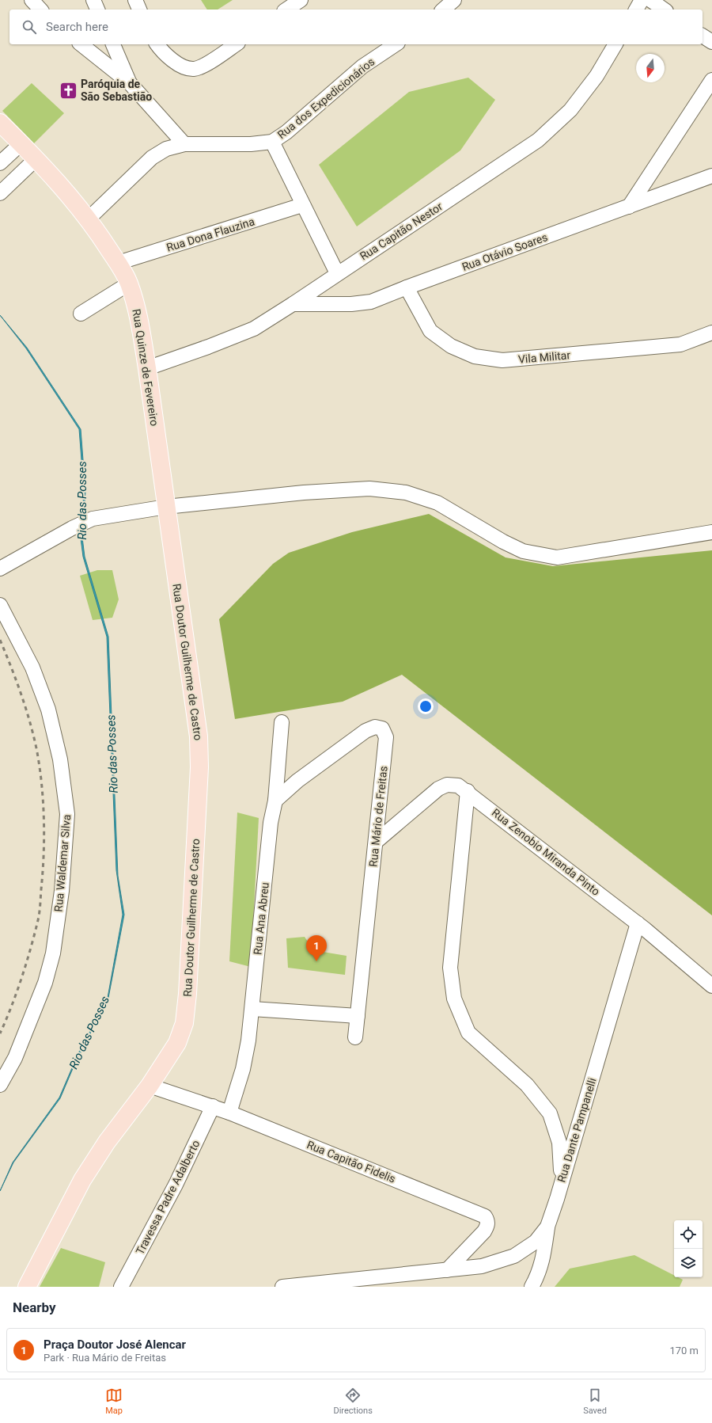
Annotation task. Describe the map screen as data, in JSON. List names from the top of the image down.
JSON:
{
  "streets": {
    "main road": ["Rua Quinze de Fevereiro", "Rua Doutor Guilherme de Castro"],
    "street": [
      "Rua dos Expedicionários",
      "Rua Capitão Nestor",
      "Rua Dona Flauzina",
      "Rua Otávio Soares",
      "Vila Militar",
      "Rua Mário de Freitas",
      "Rua Zenobio Miranda Pinto",
      "Rua Waldemar Silva",
      "Rua Ana Abreu",
      "Rua Dante Pampanelli",
      "Rua Capitão Fidelis",
      "Travessa Padre Adalberto"
    ]
  },
  "crossings": [
    ["Rua dos Expedicionários", "Rua Quinze de Fevereiro"],
    ["Rua Capitão Nestor", "Rua Otávio Soares"],
    ["Rua Capitão Nestor", "Rua Quinze de Fevereiro"],
    ["Rua Dona Flauzina", "Rua Quinze de Fevereiro"],
    ["Rua Otávio Soares", "Vila Militar"],
    ["Rua Quinze de Fevereiro", "Rua Doutor Guilherme de Castro"],
    ["Rua Doutor Guilherme de Castro", "Rua Capitão Fidelis"],
    ["Rua Mário de Freitas", "Rua Zenobio Miranda Pinto"],
    ["Rua Mário de Freitas", "Rua Ana Abreu"],
    ["Rua Zenobio Miranda Pinto", "Rua Dante Pampanelli"],
    ["Rua Ana Abreu", "Rua Capitão Fidelis"],
    ["Rua Dante Pampanelli", "Rua Capitão Fidelis"],
    ["Rua Capitão Fidelis", "Travessa Padre Adalberto"]
  ],
  "water": ["Rio das Posses"],
  "places": {
    "church": ["Paróquia de São Sebastião"]
  },
  "north": "bottom",
  "page": {
    "search": "Search here",
    "pins": "1",
    "heading": "Nearby",
    "list": [
      {
        "mark": "1",
        "name": "Praça Doutor José Alencar",
        "note": "Park · Rua Mário de Freitas",
        "value": "170 m"
      }
    ],
    "nav": ["Map", "Directions", "Saved"]
  }
}
